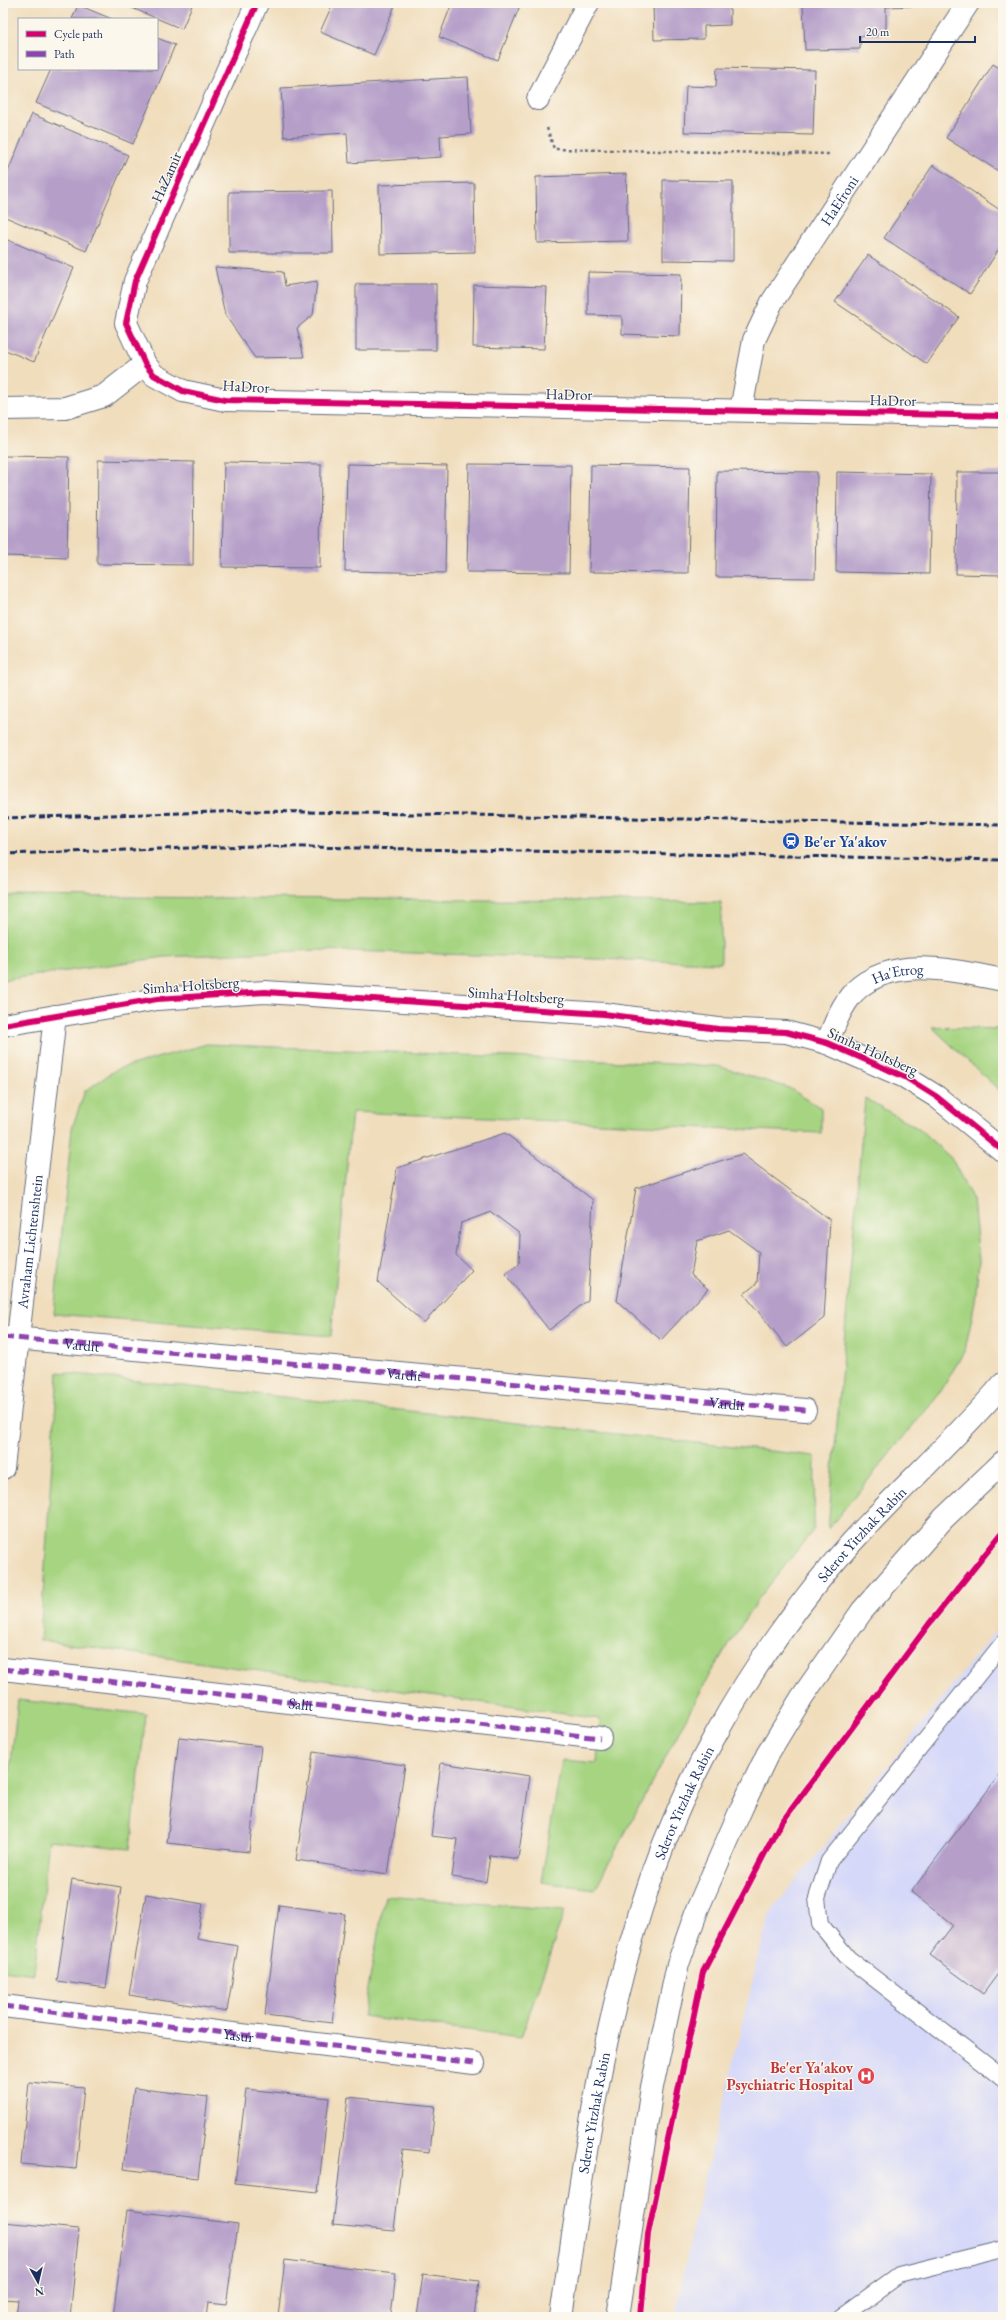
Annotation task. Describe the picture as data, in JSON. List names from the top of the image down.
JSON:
{
  "streets": {
    "street": [
      "HaZamir",
      "HaEfroni",
      "HaDror",
      "Ha'Etrog",
      "Simha Holtsberg",
      "Avraham Lichtenshtein",
      "Vardit",
      "Sderot Yitzhak Rabin",
      "Salit",
      "Yasur"
    ]
  },
  "crossings": [
    ["HaZamir", "HaDror"],
    ["HaEfroni", "HaDror"],
    ["Ha'Etrog", "Simha Holtsberg"],
    ["Simha Holtsberg", "Avraham Lichtenshtein"],
    ["Avraham Lichtenshtein", "Vardit"]
  ],
  "places": {
    "station": ["Be'er Ya'akov"],
    "hospital": ["Be'er Ya'akov Psychiatric Hospital"]
  },
  "legend": ["Cycle path", "Path"],
  "scale_bar": "20 m",
  "north": "bottom"
}
